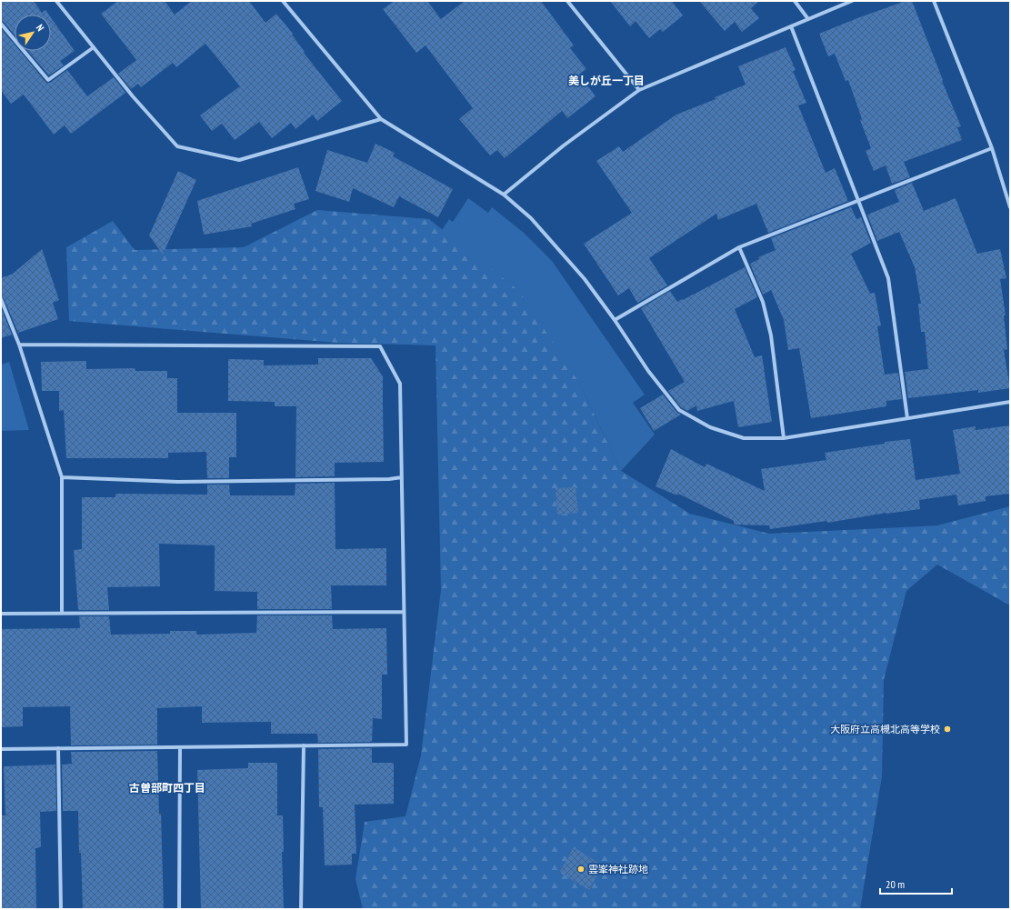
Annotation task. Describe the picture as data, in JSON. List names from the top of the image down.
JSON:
{
  "districts": ["美しが丘一丁目", "古曽部町四丁目"],
  "places": ["大阪府立高槻北高等学校", "雲峯神社跡地"],
  "scale_bar": "20 m",
  "north": "top right"
}
